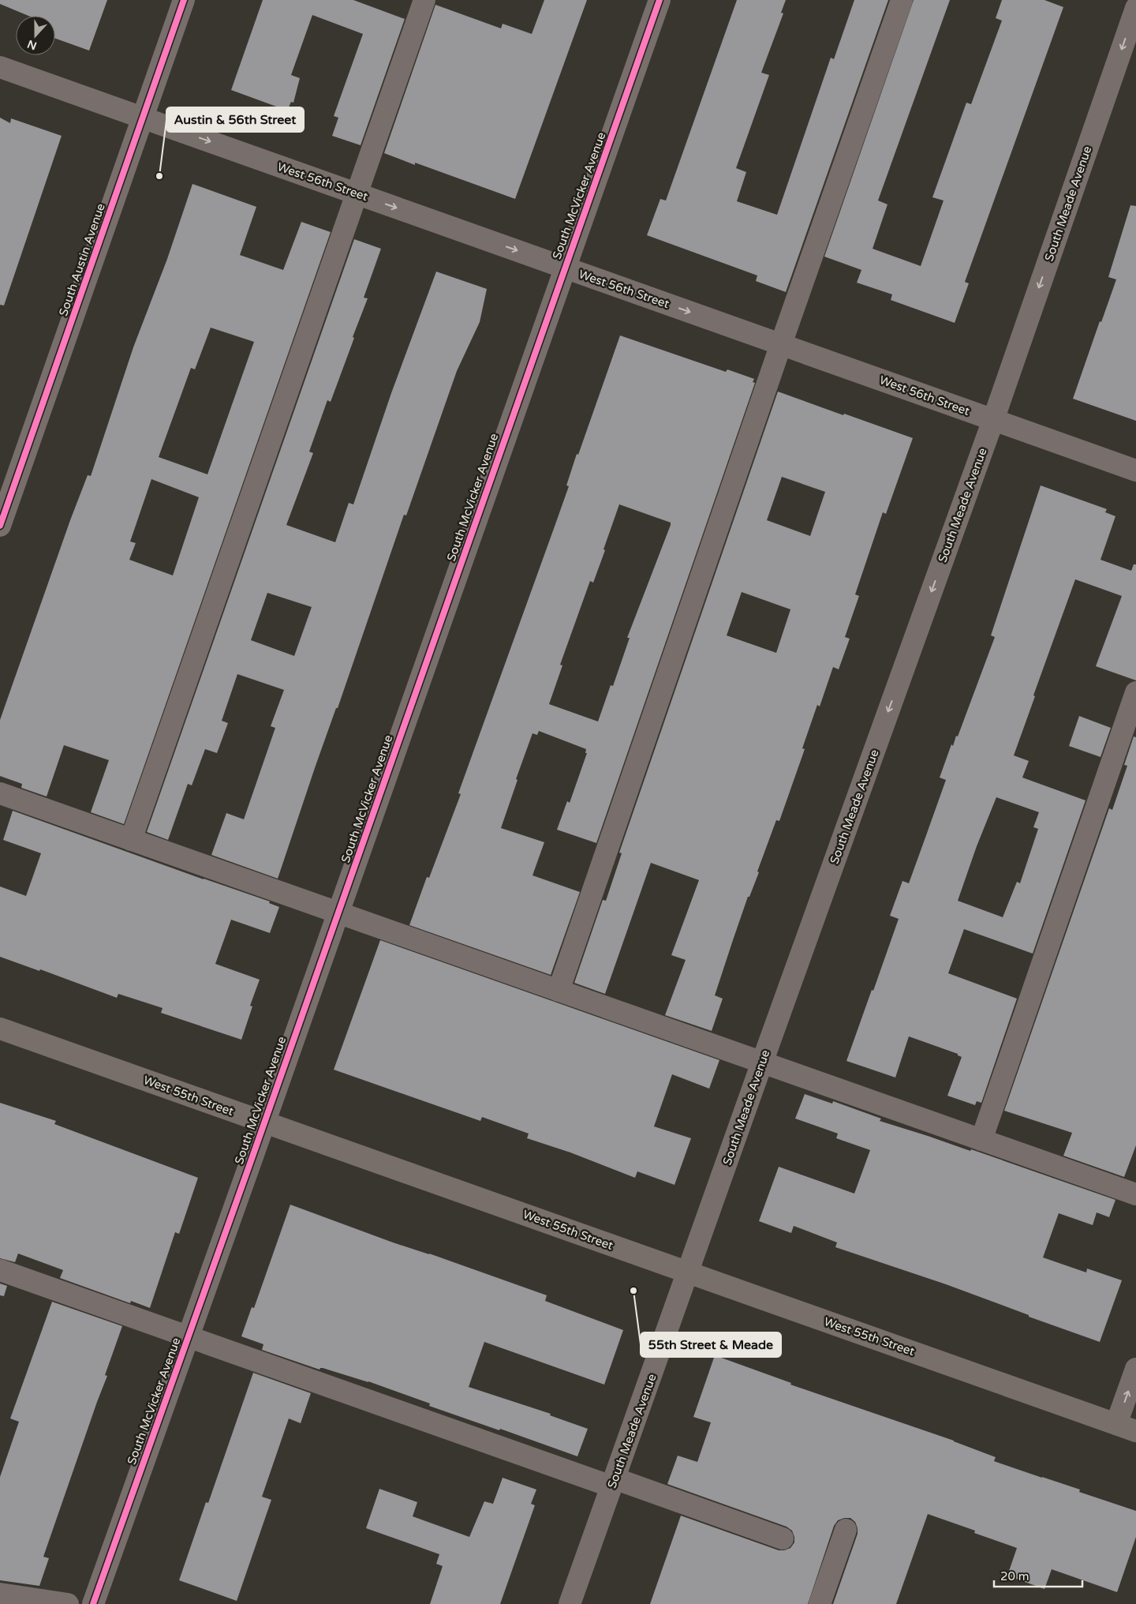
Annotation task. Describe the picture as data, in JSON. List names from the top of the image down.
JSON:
{
  "streets": {
    "main road": ["West 55th Street"],
    "street": [
      "West 56th Street",
      "South McVicker Avenue",
      "South Meade Avenue",
      "South Austin Avenue"
    ]
  },
  "crossings": [
    ["West 56th Street", "South McVicker Avenue"],
    ["West 56th Street", "South Meade Avenue"],
    ["West 56th Street", "South Austin Avenue"],
    ["South McVicker Avenue", "West 55th Street"],
    ["South Meade Avenue", "West 55th Street"]
  ],
  "one_way": ["West 56th Street", "South Meade Avenue"],
  "places": ["Austin & 56th Street", "55th Street & Meade"],
  "scale_bar": "20 m",
  "north": "bottom"
}
